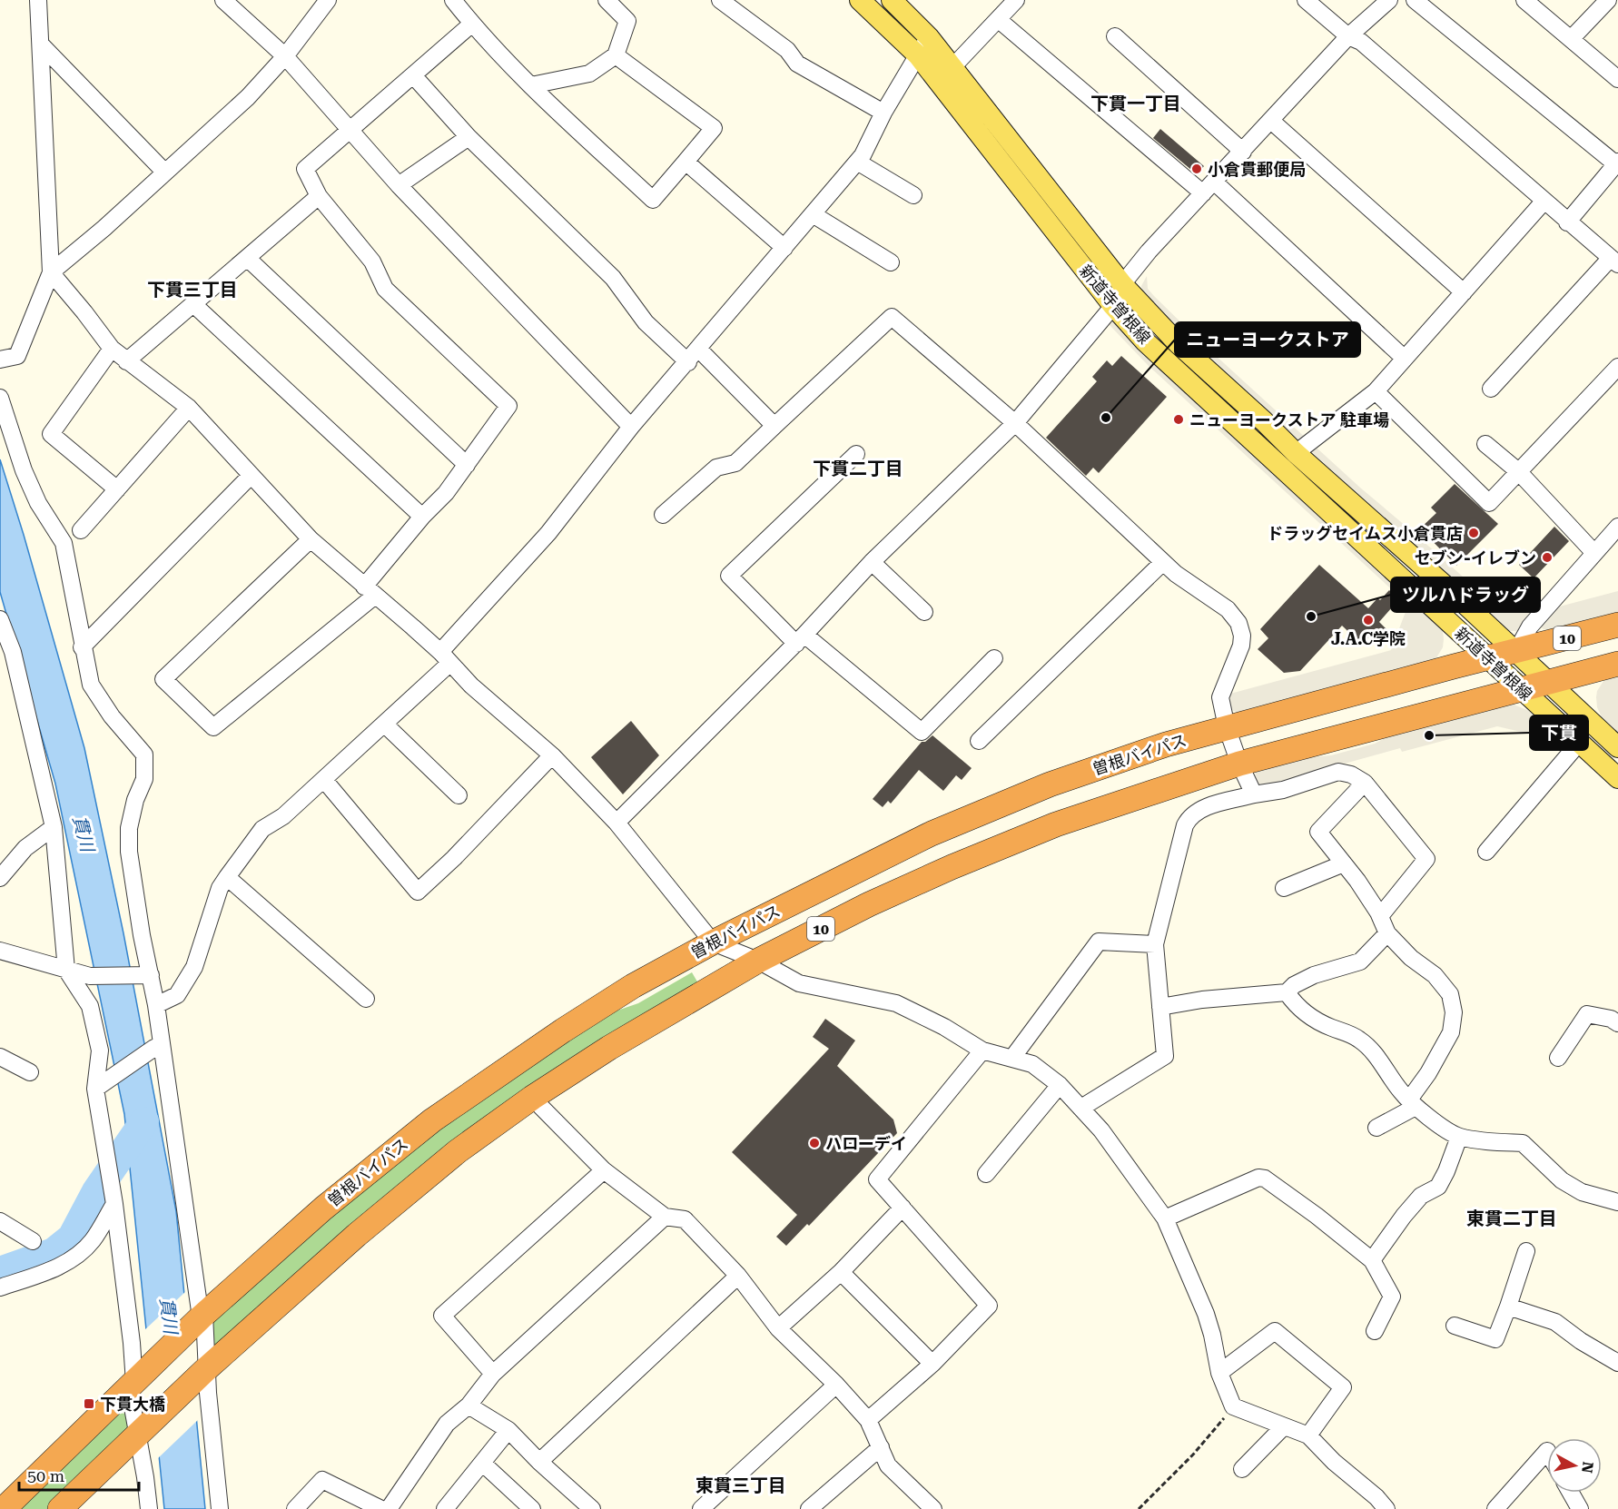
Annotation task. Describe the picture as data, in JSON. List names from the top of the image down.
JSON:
{
  "streets": {
    "highway": ["10", "曽根バイパス"],
    "main road": ["新道寺曽根線"]
  },
  "crossings": [
    ["新道寺曽根線", "10"],
    ["新道寺曽根線", "曽根バイパス"]
  ],
  "districts": [
    "下貫一丁目",
    "下貫三丁目",
    "下貫二丁目",
    "東貫二丁目",
    "東貫三丁目"
  ],
  "water": ["貫川"],
  "places": {
    "other": [
      "小倉貫郵便局",
      "ニューヨークストア",
      "ニューヨークストア 駐車場",
      "ドラッグセイムス小倉貫店",
      "セブン-イレブン",
      "ツルハドラッグ",
      "J.A.C学院",
      "下貫",
      "ハローデイ"
    ],
    "transit": ["下貫大橋"]
  },
  "scale_bar": "50 m",
  "north": "right"
}
